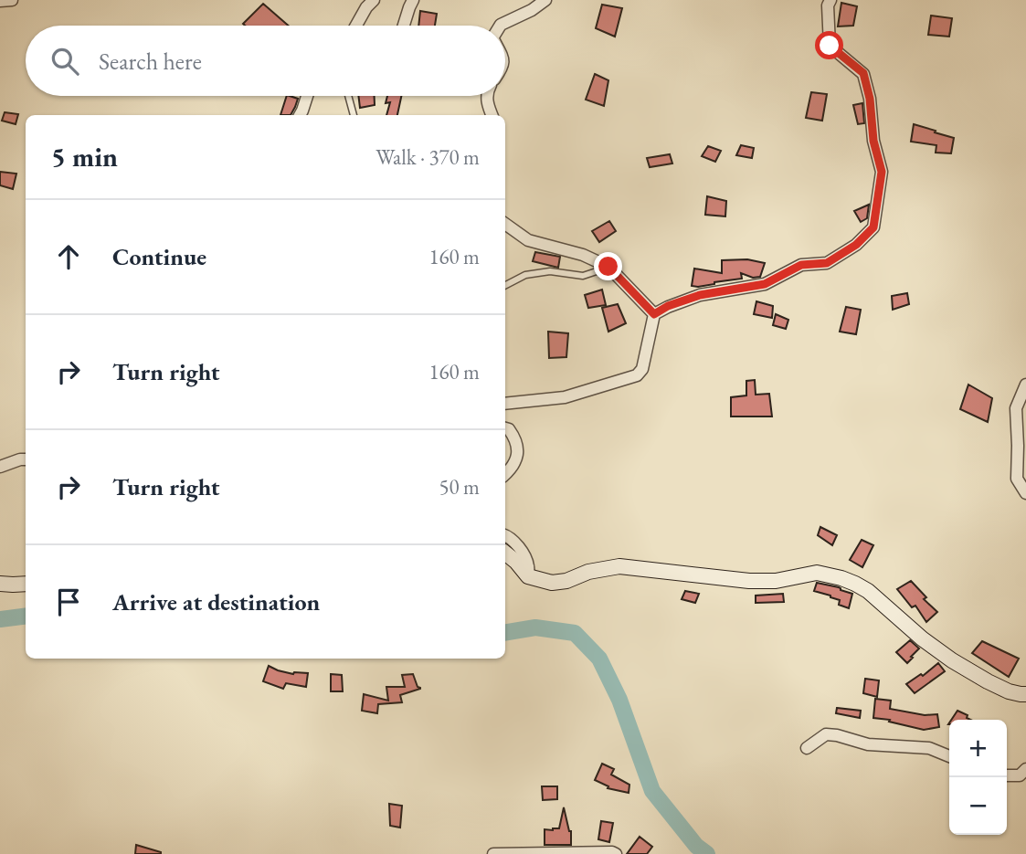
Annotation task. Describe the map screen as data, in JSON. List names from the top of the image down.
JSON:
{
  "page": {
    "search": "Search here",
    "heading": ["5 min", "Walk · 370 m"],
    "list": [
      ["Continue", "160 m"],
      ["Turn right", "160 m"],
      ["Turn right", "50 m"],
      "Arrive at destination"
    ],
    "map_buttons": ["+", "−"]
  }
}
